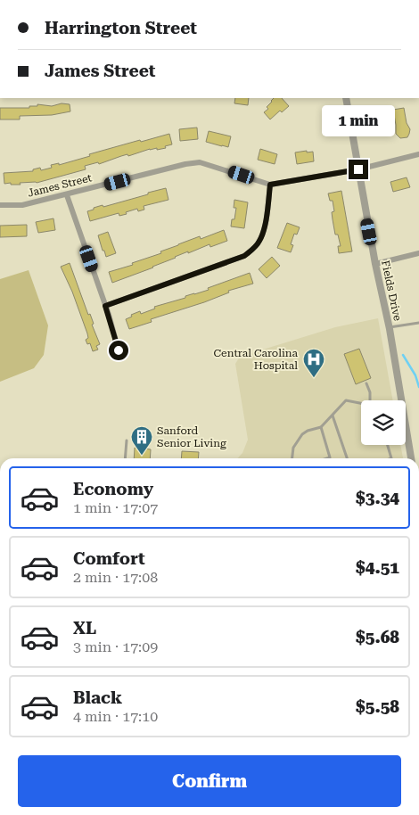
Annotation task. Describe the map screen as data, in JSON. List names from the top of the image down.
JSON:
{
  "streets": {
    "street": ["James Street", "Fields Drive"]
  },
  "crossings": [
    ["James Street", "Fields Drive"]
  ],
  "places": {
    "hospital": ["Central Carolina Hospital"],
    "building": ["Sanford Senior Living"]
  },
  "page": {
    "banner": ["Harrington Street", "James Street"],
    "bubble": "1 min",
    "list": [
      {
        "name": "Economy",
        "note": "1 min · 17:07",
        "value": "$3.34"
      },
      {
        "name": "Comfort",
        "note": "2 min · 17:08",
        "value": "$4.51"
      },
      {
        "name": "XL",
        "note": "3 min · 17:09",
        "value": "$5.68"
      },
      {
        "name": "Black",
        "note": "4 min · 17:10",
        "value": "$5.58"
      }
    ],
    "buttons": "Confirm"
  }
}
